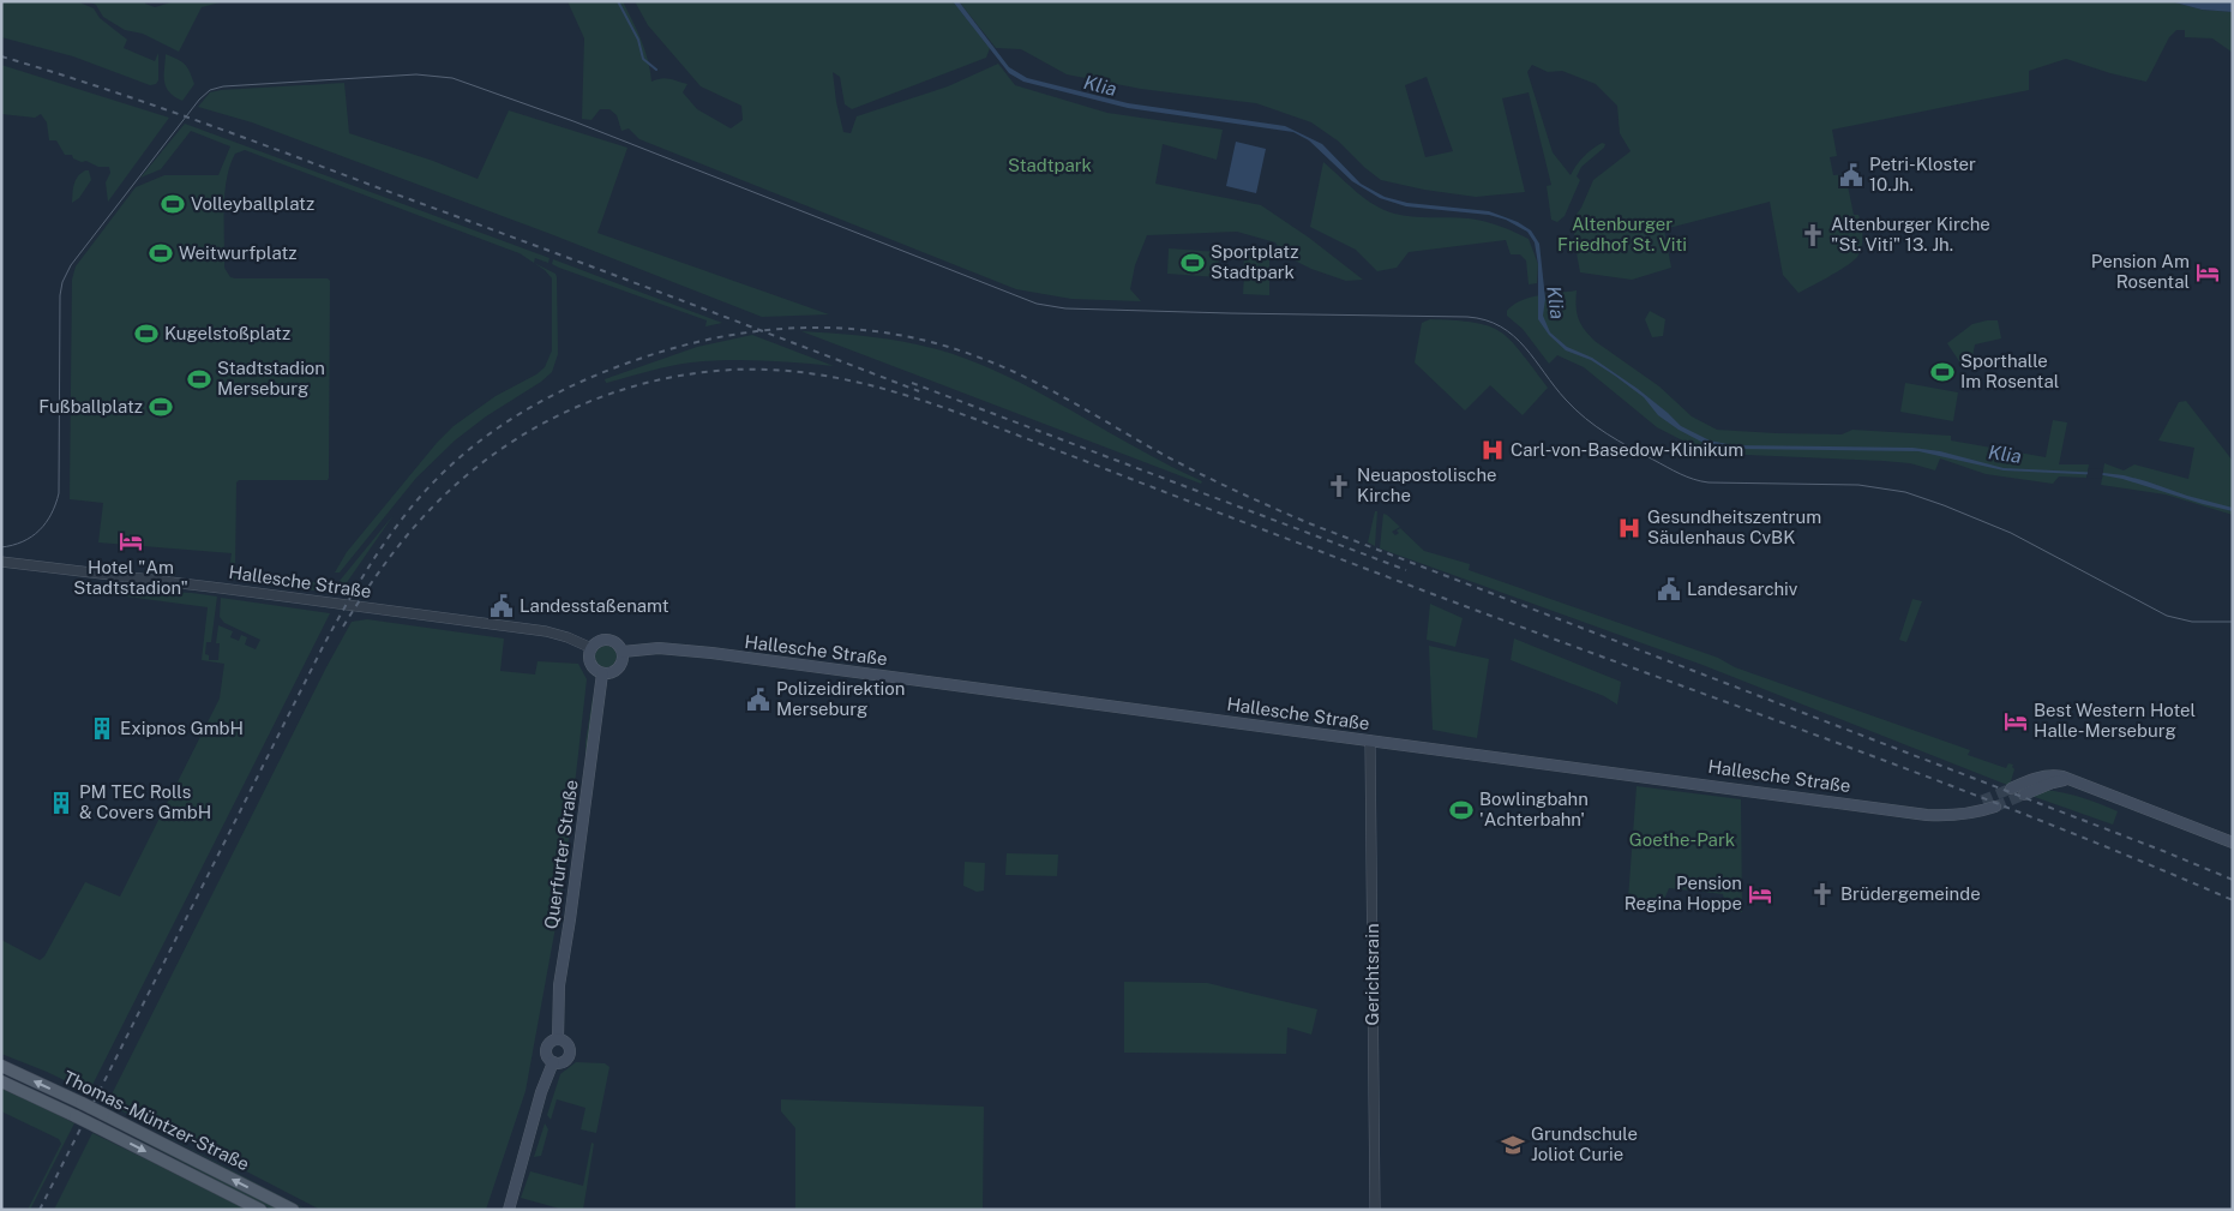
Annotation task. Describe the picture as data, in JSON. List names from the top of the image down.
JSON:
{
  "streets": {
    "main road": ["Hallesche Straße", "Querfurter Straße", "Thomas-Müntzer-Straße"],
    "street": ["Gerichtsrain"]
  },
  "crossings": [
    ["Hallesche Straße", "Querfurter Straße"],
    ["Hallesche Straße", "Gerichtsrain"]
  ],
  "water": ["Klia"],
  "parks": ["Stadtpark", "Altenburger Friedhof St. Viti", "Goethe-Park"],
  "places": {
    "public building": [
      "Petri-Kloster 10.Jh.",
      "Landesarchiv",
      "Landesstaßenamt",
      "Polizeidirektion Merseburg"
    ],
    "sports": [
      "Volleyballplatz",
      "Weitwurfplatz",
      "Sportplatz Stadtpark",
      "Kugelstoßplatz",
      "Sporthalle Im Rosental",
      "Stadtstadion Merseburg",
      "Fußballplatz",
      "Bowlingbahn 'Achterbahn'"
    ],
    "church": ["Altenburger Kirche \"St. Viti\" 13. Jh.", "Neuapostolische Kirche", "Brüdergemeinde"],
    "hotel": [
      "Pension Am Rosental",
      "Hotel \"Am Stadtstadion\"",
      "Best Western Hotel Halle-Merseburg",
      "Pension Regina Hoppe"
    ],
    "hospital": ["Carl-von-Basedow-Klinikum", "Gesundheitszentrum Säulenhaus CvBK"],
    "building": ["Exipnos GmbH", "PM TEC Rolls & Covers GmbH"],
    "school or university": ["Grundschule Joliot Curie"]
  }
}
